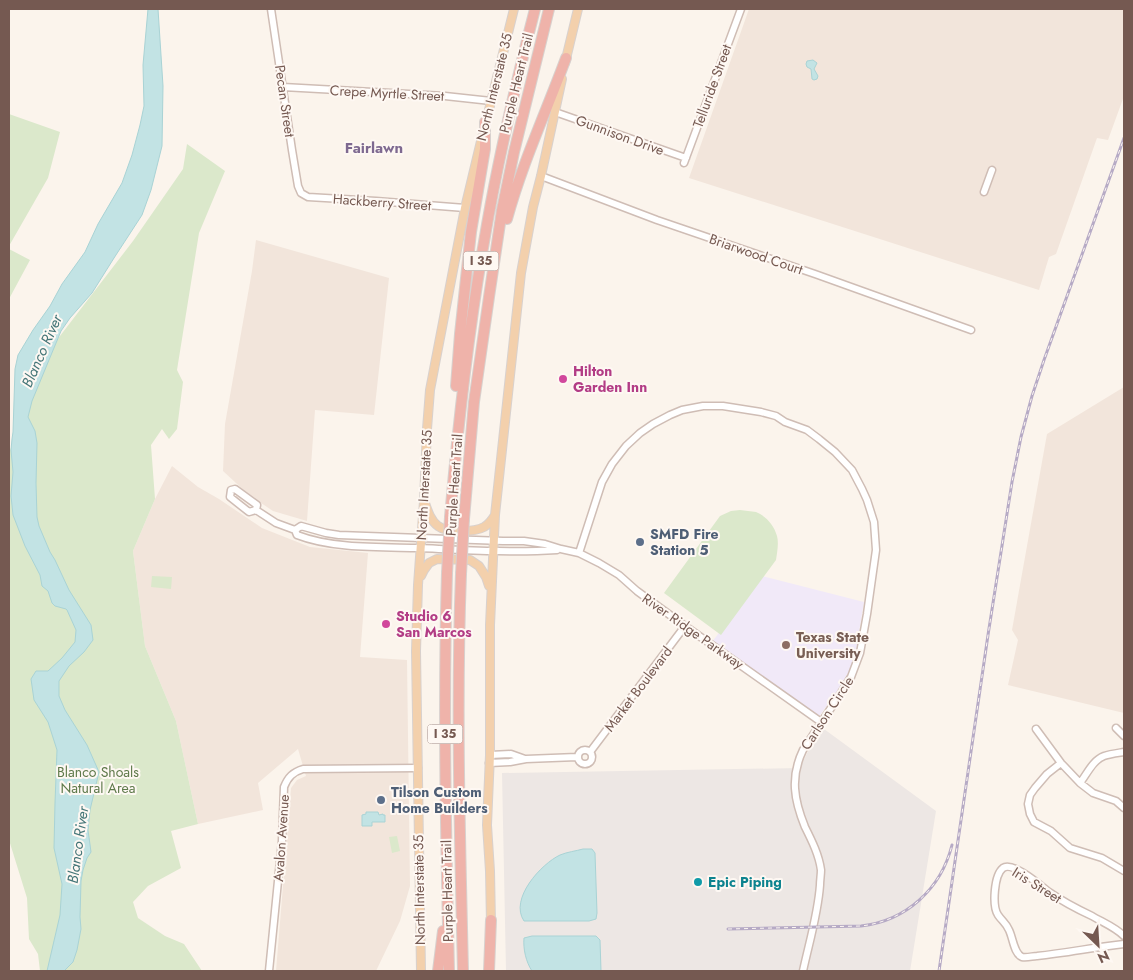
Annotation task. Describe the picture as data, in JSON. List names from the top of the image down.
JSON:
{
  "streets": {
    "highway": ["Purple Heart Trail", "I 35"],
    "main road": ["North Interstate 35"],
    "street": [
      "Telluride Street",
      "Crepe Myrtle Street",
      "Pecan Street",
      "Gunnison Drive",
      "Hackberry Street",
      "Briarwood Court",
      "River Ridge Parkway",
      "Market Boulevard",
      "Carlson Circle",
      "Avalon Avenue",
      "Iris Street"
    ]
  },
  "crossings": [
    ["Telluride Street", "Gunnison Drive"],
    ["North Interstate 35", "Crepe Myrtle Street"],
    ["North Interstate 35", "Hackberry Street"],
    ["North Interstate 35", "River Ridge Parkway"],
    ["North Interstate 35", "Avalon Avenue"],
    ["Crepe Myrtle Street", "Pecan Street"],
    ["Pecan Street", "Hackberry Street"],
    ["River Ridge Parkway", "Market Boulevard"],
    ["River Ridge Parkway", "Carlson Circle"]
  ],
  "districts": ["Fairlawn"],
  "water": ["Blanco River"],
  "parks": ["Blanco Shoals Natural Area"],
  "places": [
    "Hilton Garden Inn",
    "SMFD Fire Station 5",
    "Studio 6 San Marcos",
    "Texas State University",
    "Tilson Custom Home Builders",
    "Epic Piping"
  ],
  "north": "bottom right"
}
